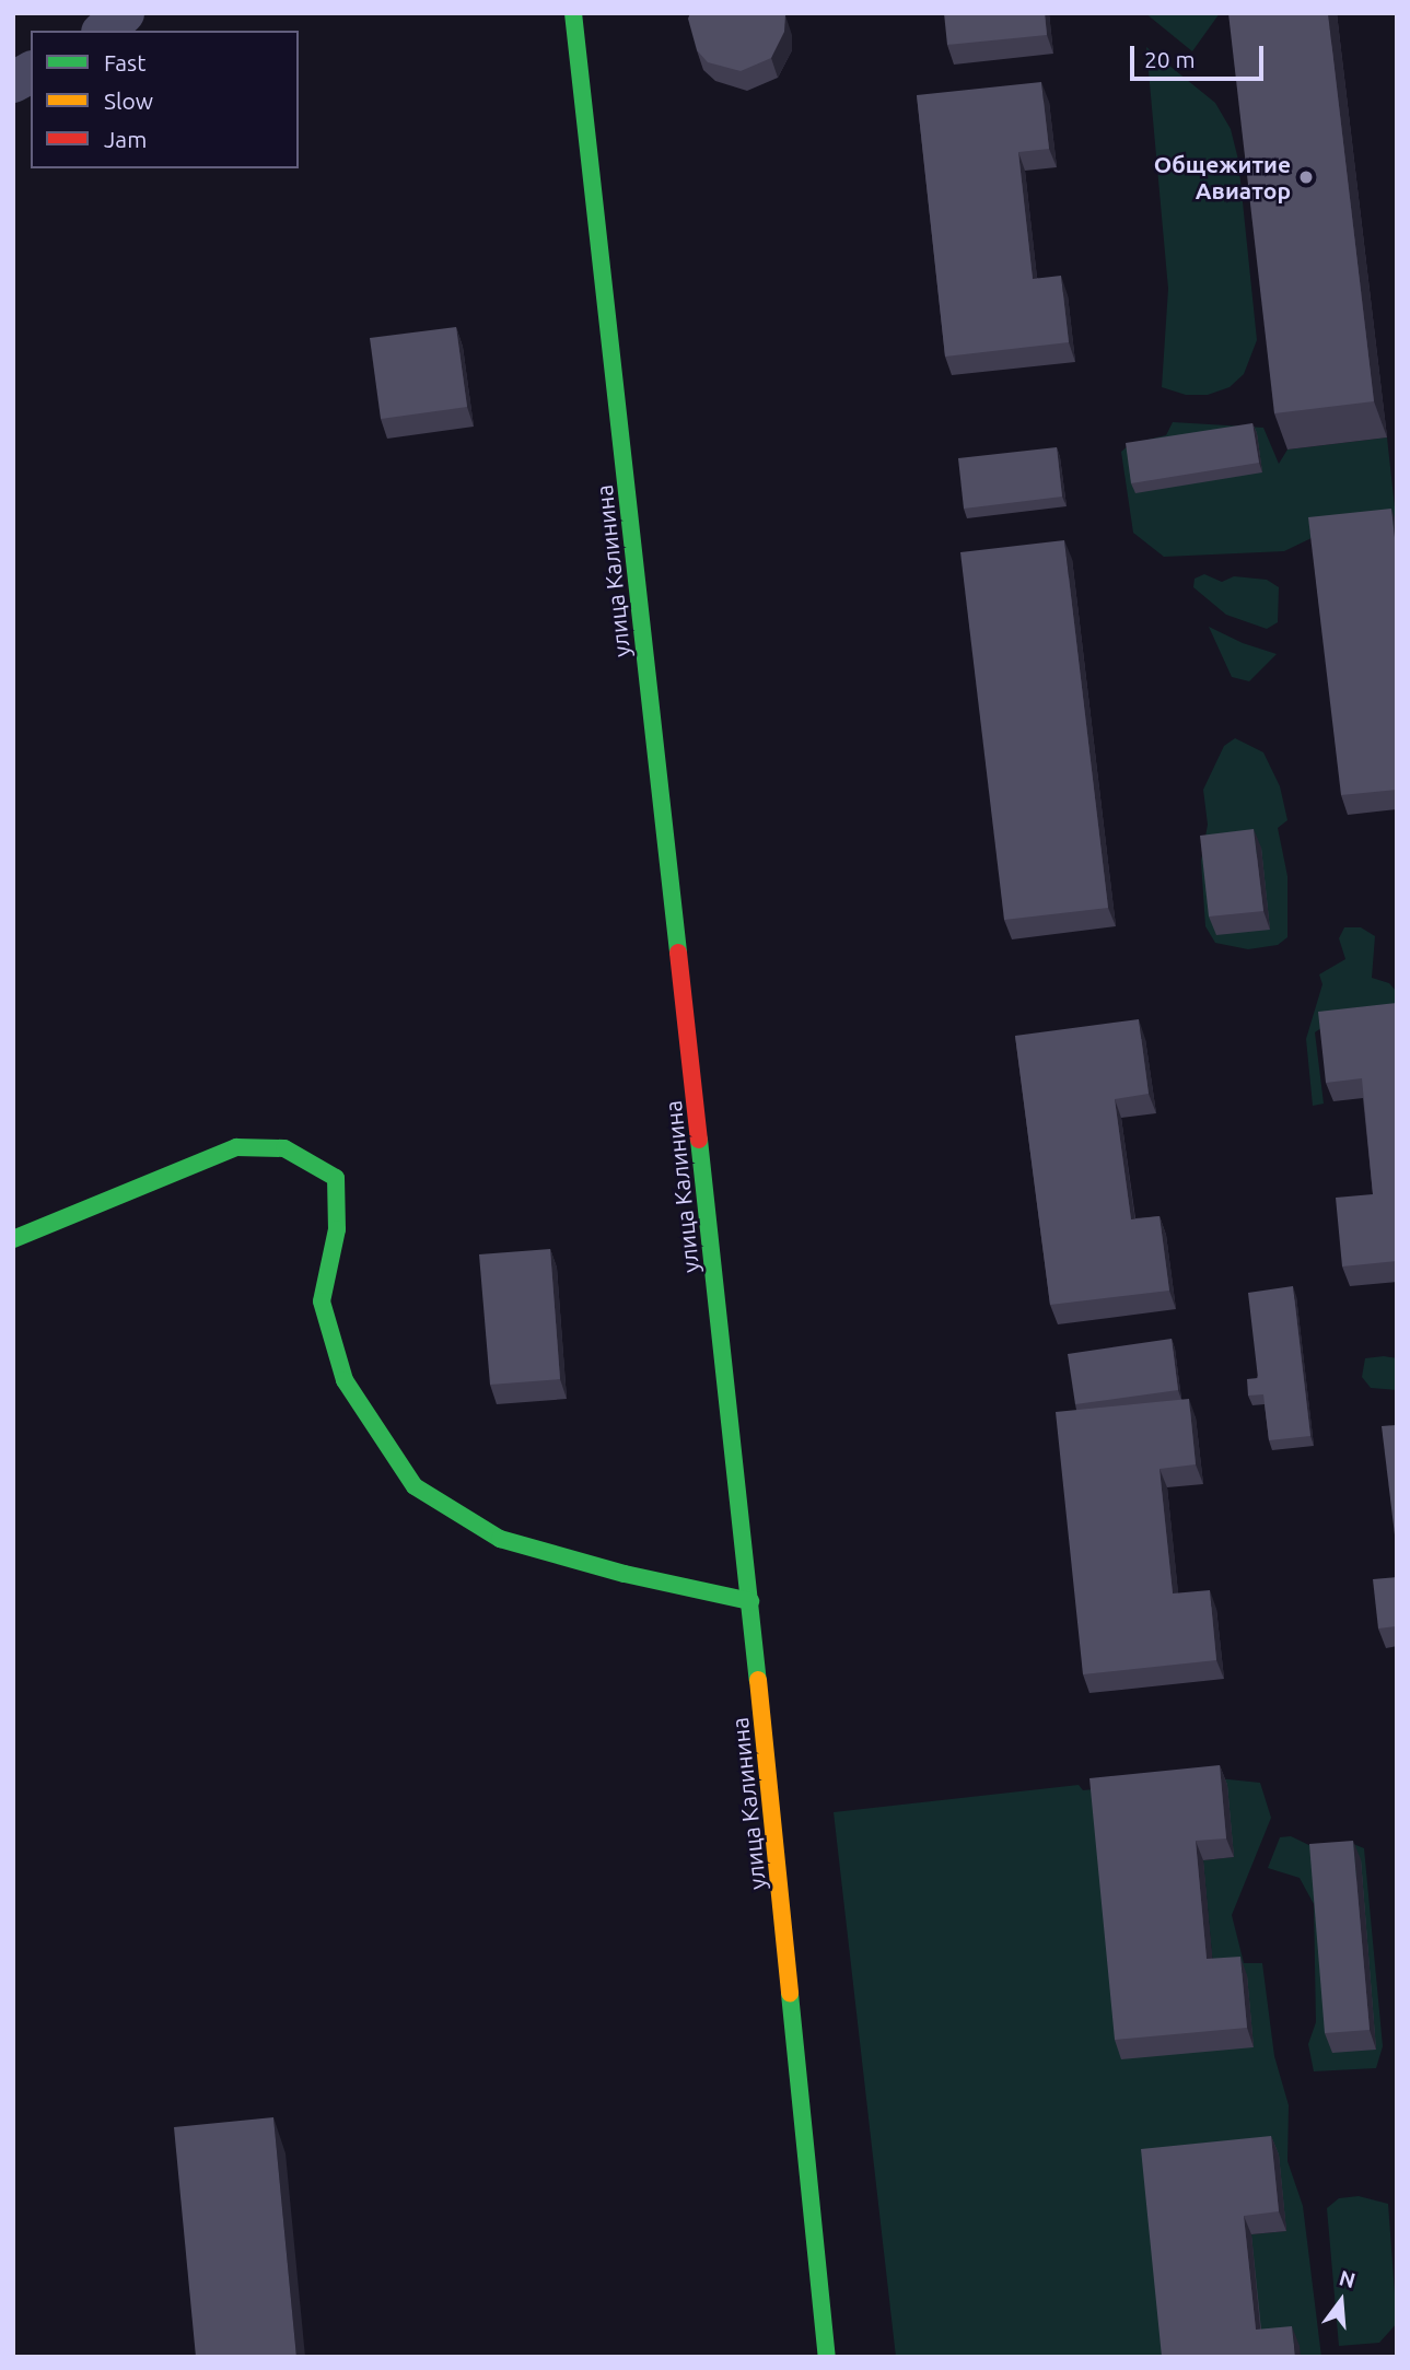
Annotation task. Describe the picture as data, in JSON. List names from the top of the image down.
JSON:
{
  "streets": {
    "main road": ["улица Калинина"]
  },
  "places": ["Общежитие Авиатор"],
  "legend": ["Fast", "Slow", "Jam"],
  "scale_bar": "20 m",
  "north": "top"
}
